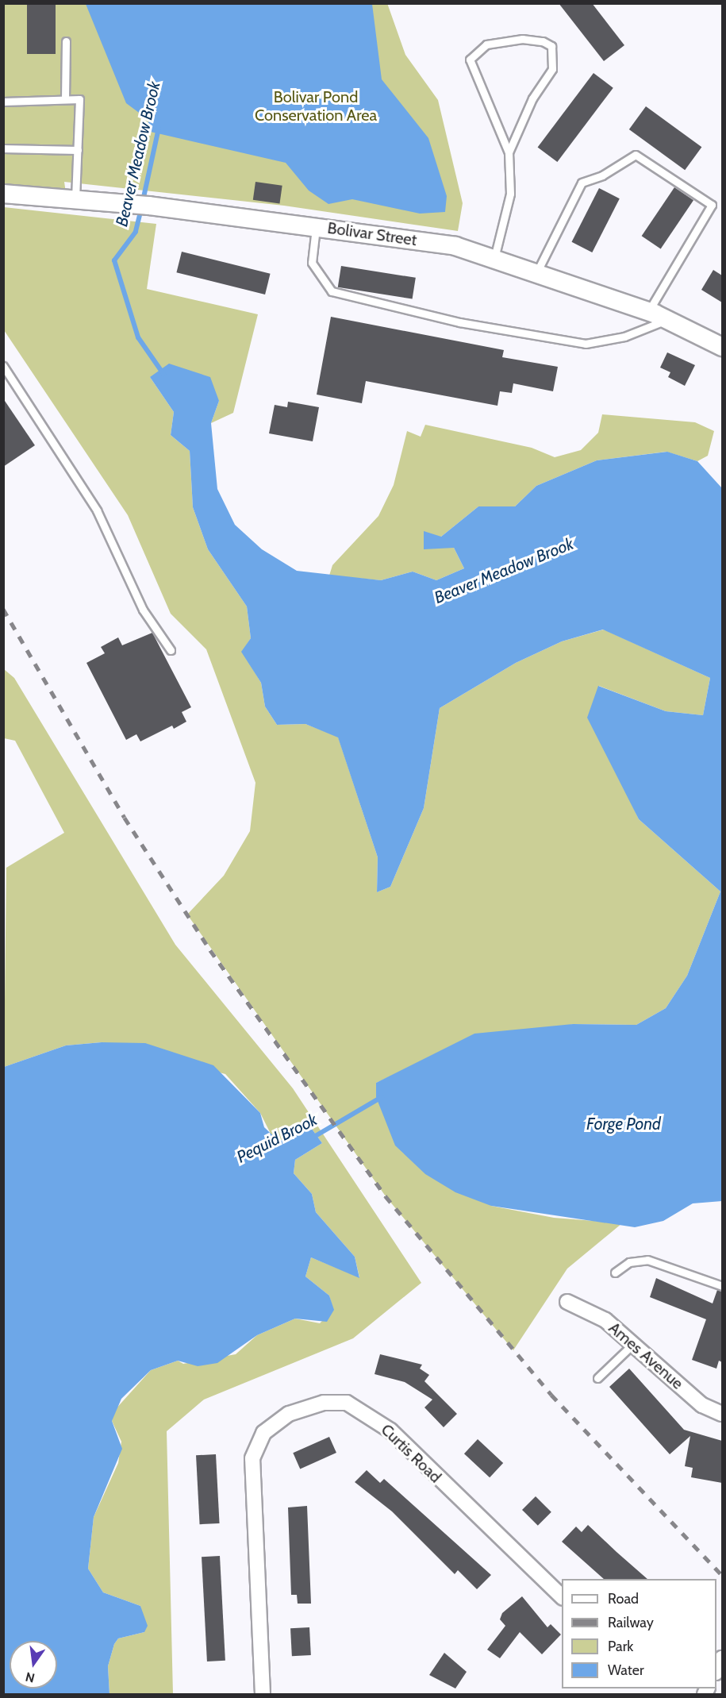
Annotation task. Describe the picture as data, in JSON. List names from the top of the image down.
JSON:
{
  "streets": {
    "street": ["Bolivar Street", "Ames Avenue", "Curtis Road"]
  },
  "water": ["Beaver Meadow Brook", "Forge Pond", "Pequid Brook"],
  "parks": ["Bolivar Pond Conservation Area"],
  "legend": [
    "Road",
    "Railway",
    "Park",
    "Water"
  ],
  "north": "bottom"
}
